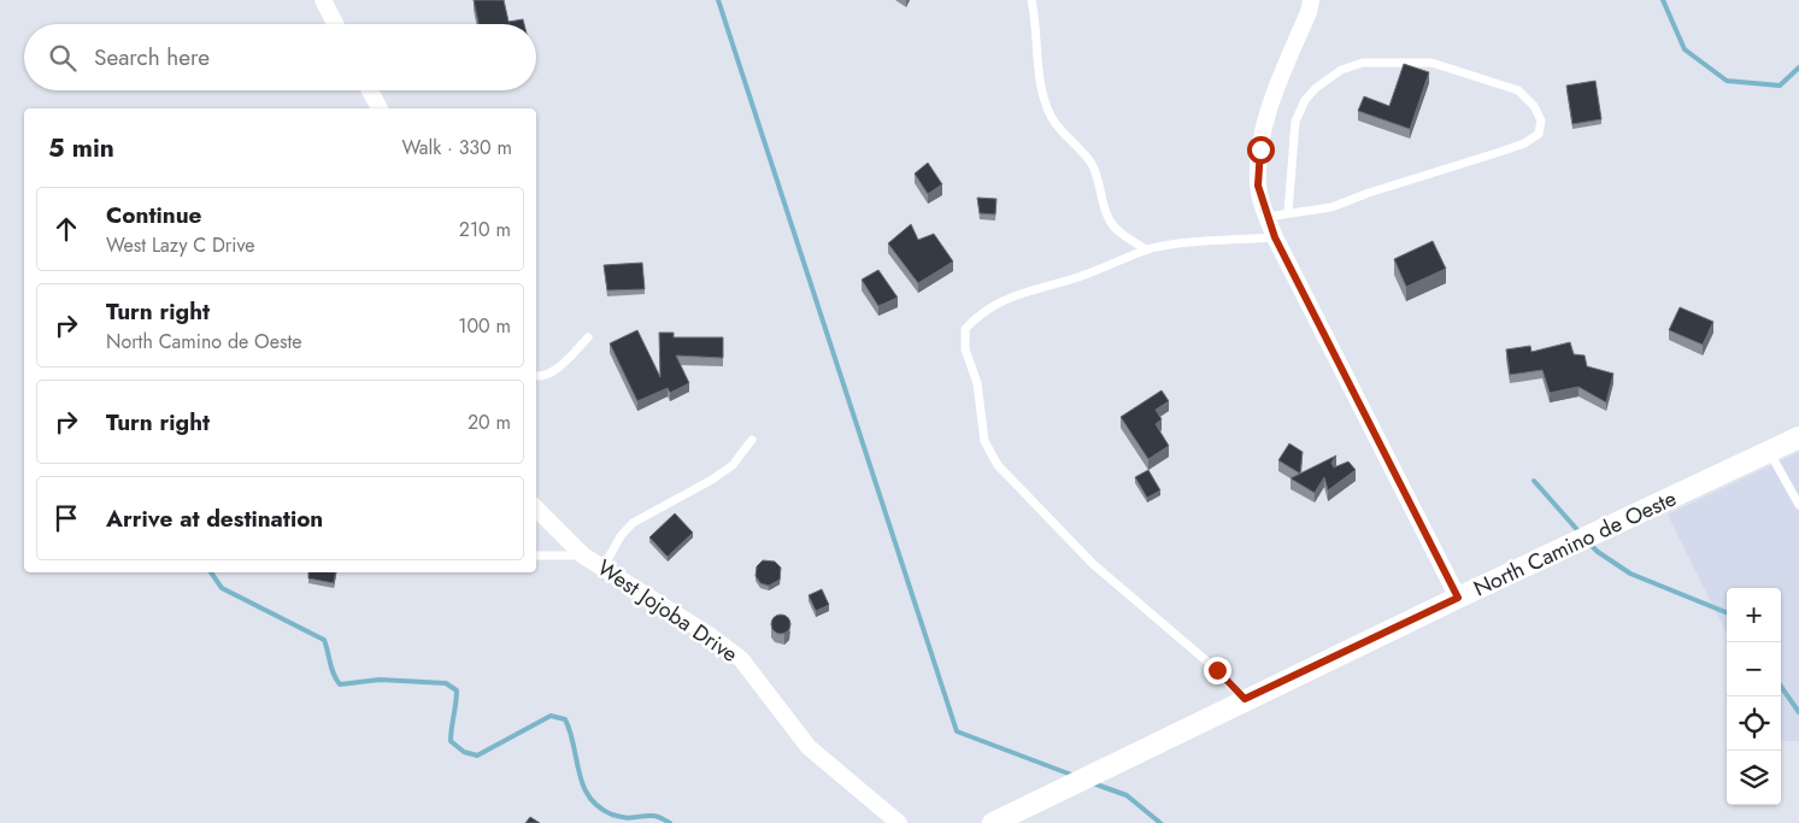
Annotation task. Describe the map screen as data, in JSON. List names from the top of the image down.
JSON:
{
  "streets": {
    "street": ["North Camino de Oeste", "West Jojoba Drive"]
  },
  "page": {
    "search": "Search here",
    "heading": ["5 min", "Walk · 330 m"],
    "list": [
      ["Continue", "West Lazy C Drive", "210 m"],
      ["Turn right", "North Camino de Oeste", "100 m"],
      ["Turn right", "20 m"],
      "Arrive at destination"
    ],
    "map_buttons": ["+", "−"]
  }
}
